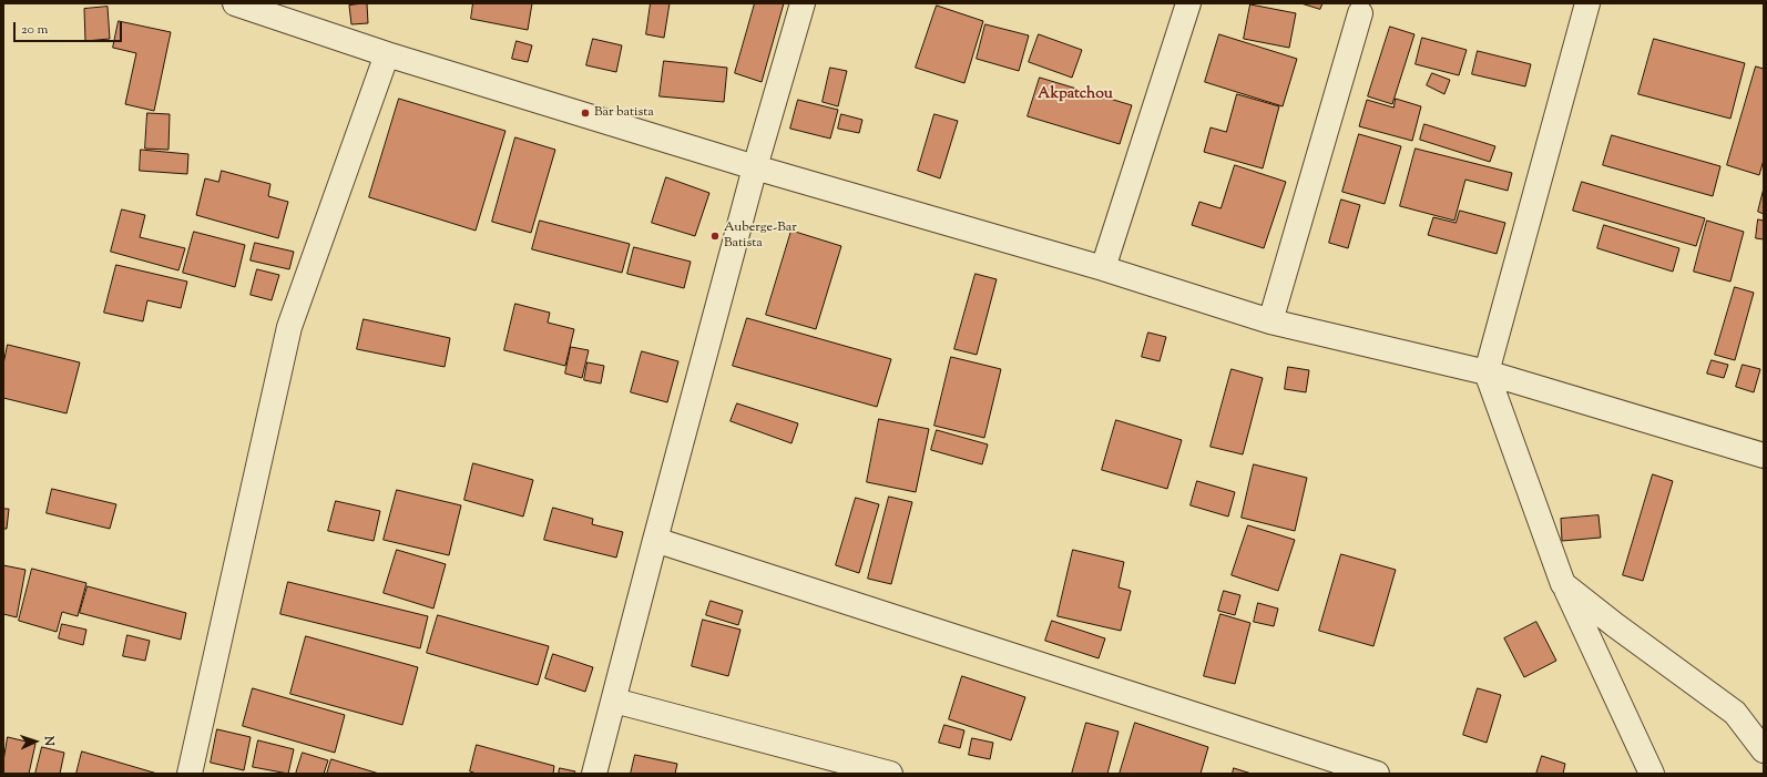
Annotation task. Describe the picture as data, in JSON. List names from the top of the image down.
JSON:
{
  "districts": ["Akpatchou"],
  "places": ["Bar batista", "Auberge-Bar Batista"],
  "scale_bar": "20 m",
  "north": "right"
}
